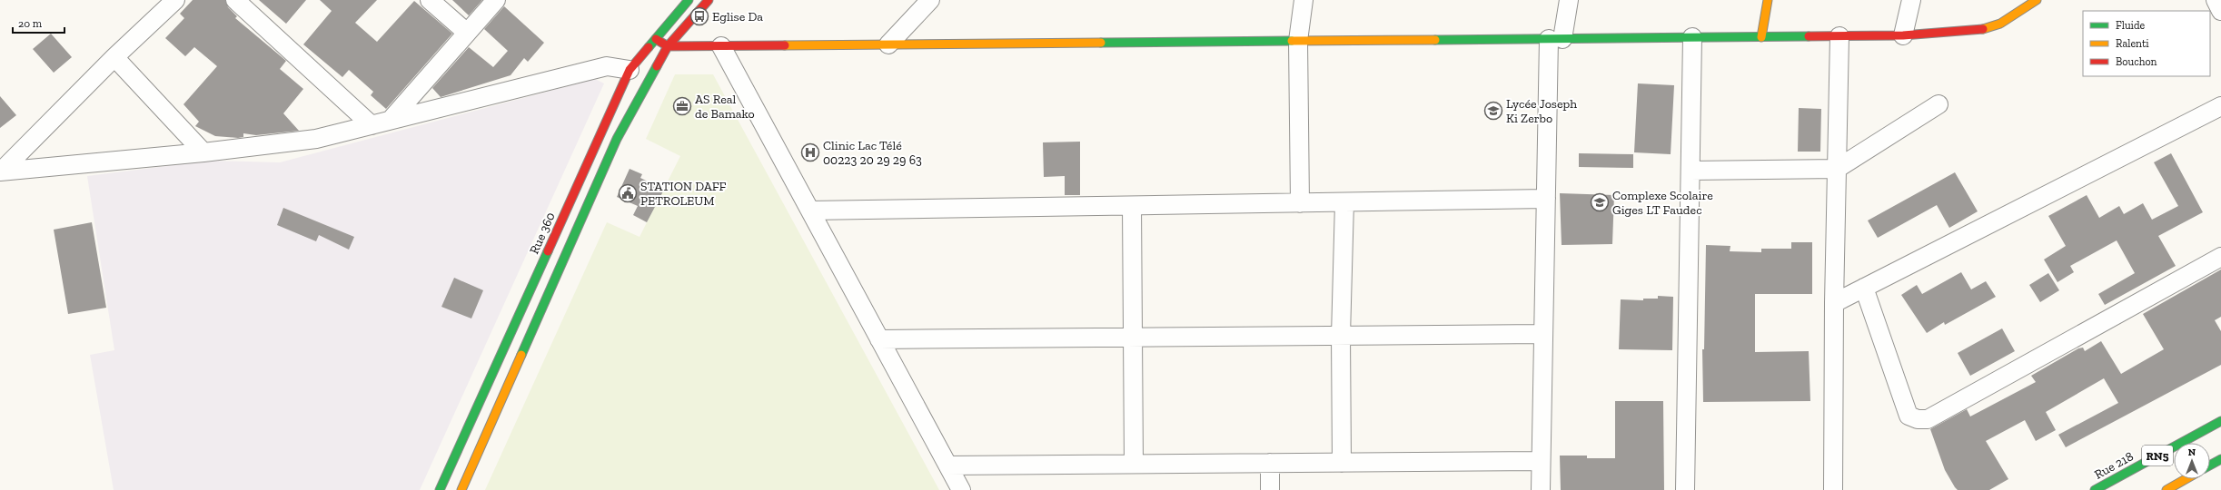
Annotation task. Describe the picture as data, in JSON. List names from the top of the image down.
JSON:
{
  "streets": {
    "main road": ["Rue 360", "RN5", "Rue 218"]
  },
  "places": {
    "bus stop": ["Eglise Da"],
    "office": ["AS Real de Bamako"],
    "school or university": ["Lycée Joseph Ki Zerbo", "Complexe Scolaire Giges LT Faudec"],
    "hospital": ["Clinic Lac Télé 00223 20 29 29 63"],
    "public building": ["STATION DAFF PETROLEUM"]
  },
  "legend": ["Fluide", "Ralenti", "Bouchon"],
  "scale_bar": "20 m",
  "north": "top"
}
